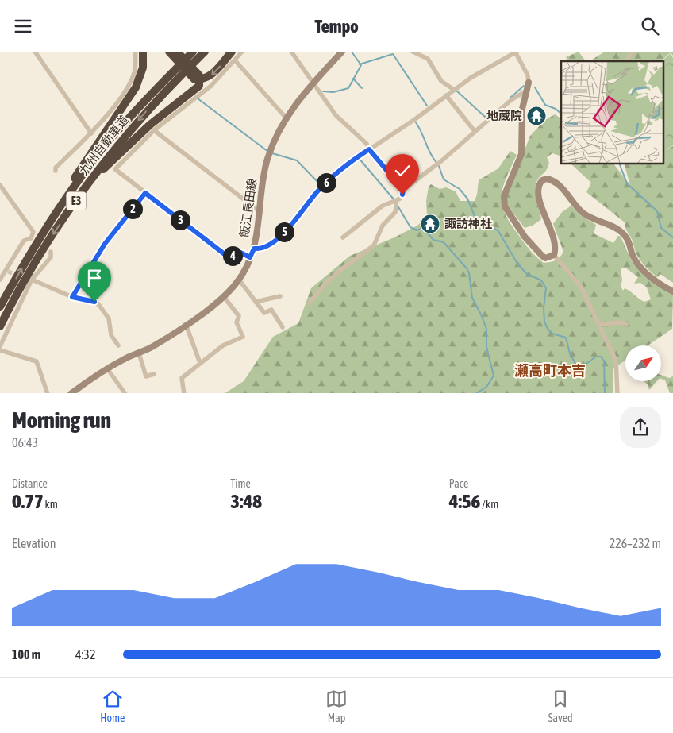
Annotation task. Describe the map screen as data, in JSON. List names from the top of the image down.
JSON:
{
  "streets": {
    "highway": ["九州自動車道", "E3"],
    "main road": ["飯江長田線"]
  },
  "districts": ["瀬高町本吉"],
  "places": {
    "temple": ["地蔵院", "諏訪神社"]
  },
  "north": "top right",
  "page": {
    "header": "Tempo",
    "pins": [
      "6",
      "2",
      "3",
      "5",
      "4"
    ],
    "heading": ["Morning run", "06:43"],
    "stats": [
      ["Distance", "0.77 km"],
      ["Time", "3:48"],
      ["Pace", "4:56 /km"]
    ],
    "chart": ["Elevation", "226–232 m"],
    "list": [
      {
        "name": "100 m",
        "note": "4:32"
      }
    ],
    "tabs": ["Home", "Map", "Saved"]
  }
}
